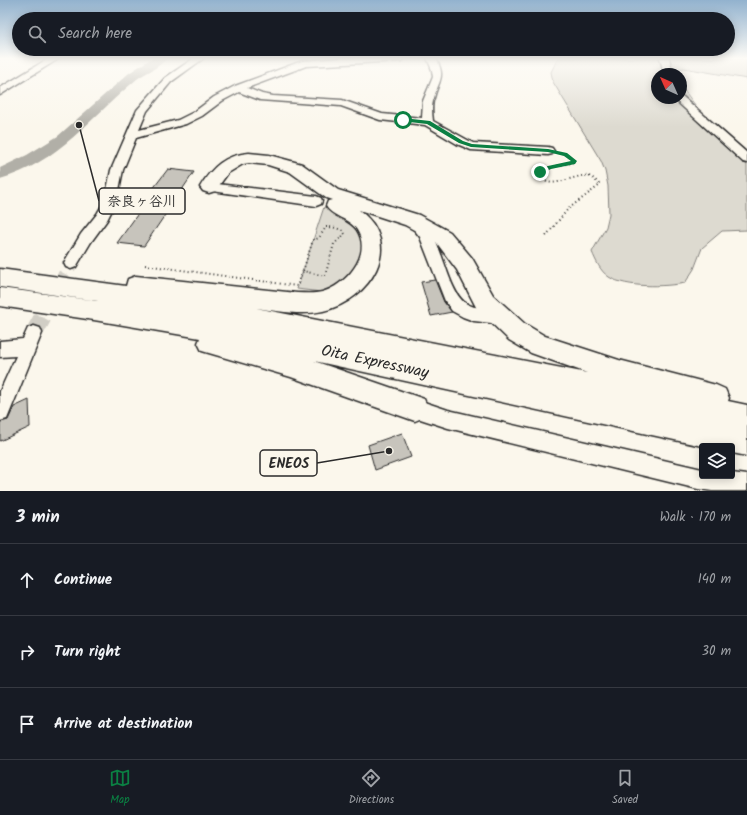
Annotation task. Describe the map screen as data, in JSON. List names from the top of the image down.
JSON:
{
  "streets": {
    "highway": ["Oita Expressway"]
  },
  "places": ["奈良ヶ谷川", "ENEOS"],
  "north": "top left",
  "page": {
    "search": "Search here",
    "heading": ["3 min", "Walk · 170 m"],
    "list": [
      ["Continue", "140 m"],
      ["Turn right", "30 m"],
      "Arrive at destination"
    ],
    "nav": ["Map", "Directions", "Saved"]
  }
}
